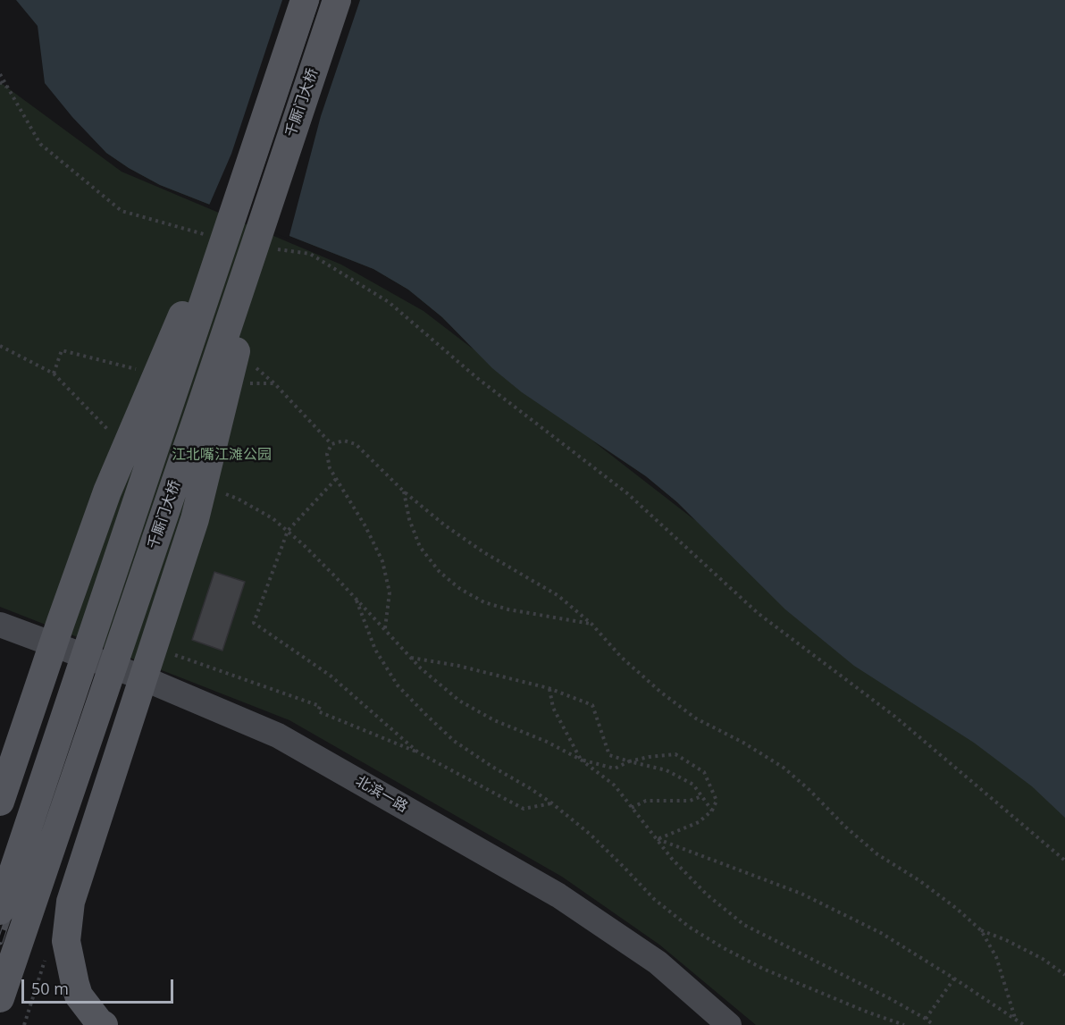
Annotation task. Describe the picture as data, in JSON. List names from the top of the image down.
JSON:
{
  "streets": {
    "main road": ["千厮门大桥"],
    "street": ["北滨一路"]
  },
  "parks": ["江北嘴江滩公园"],
  "scale_bar": "50 m"
}
